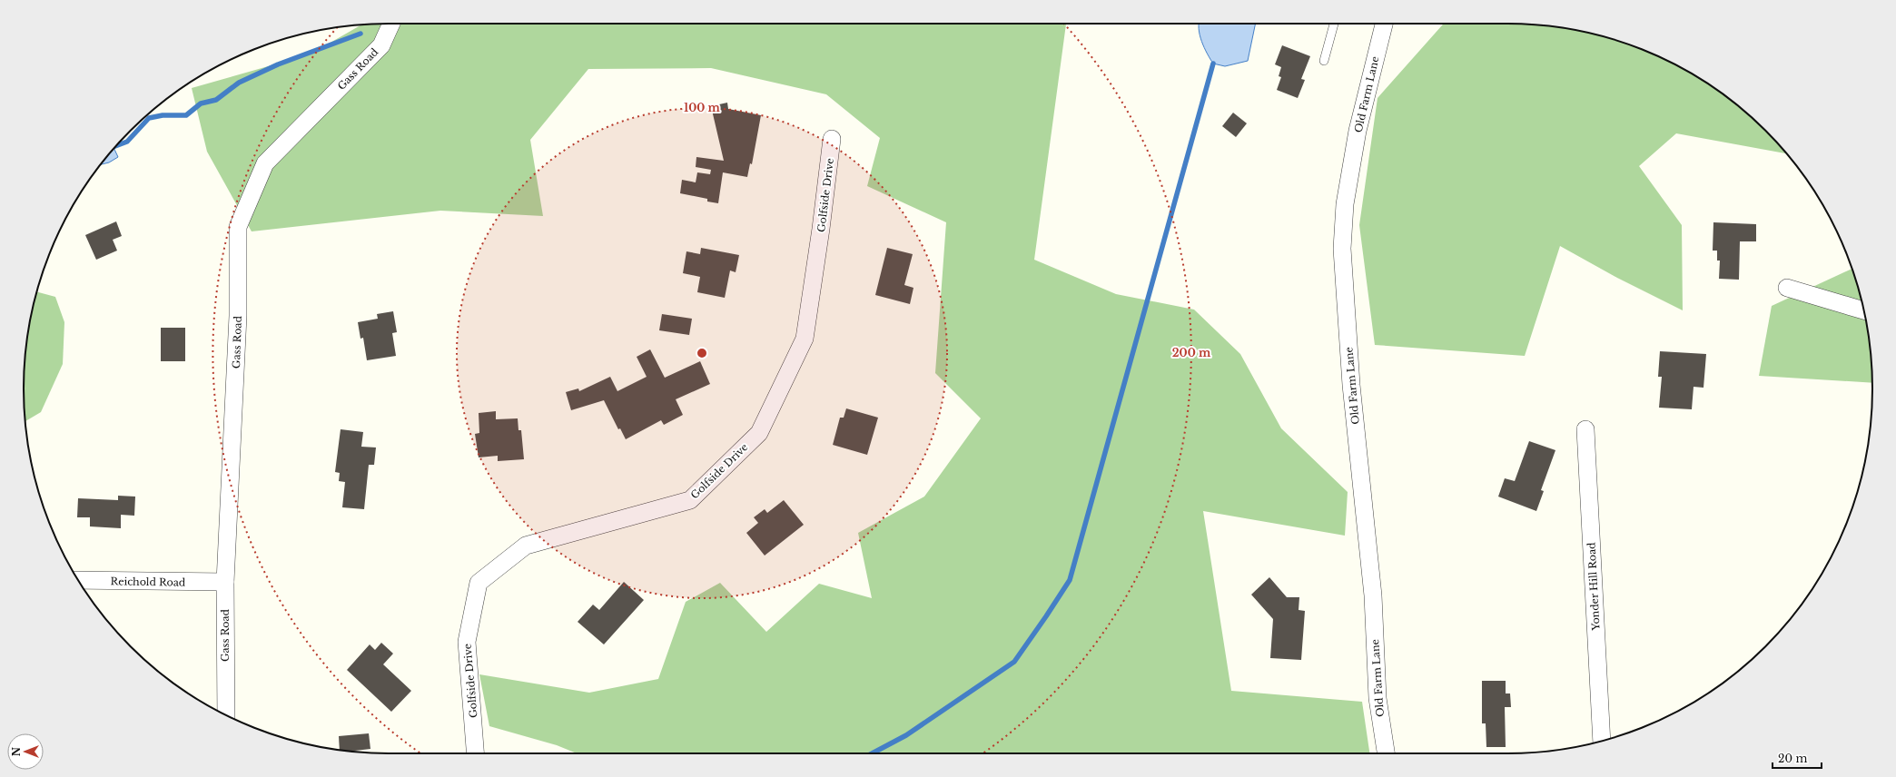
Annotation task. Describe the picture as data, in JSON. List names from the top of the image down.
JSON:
{
  "streets": {
    "street": [
      "Gass Road",
      "Old Farm Lane",
      "Golfside Drive",
      "Reichold Road",
      "Yonder Hill Road"
    ]
  },
  "crossings": [
    ["Gass Road", "Reichold Road"]
  ],
  "scale_bar": "20 m",
  "north": "left",
  "rings": ["100 m", "200 m"]
}
